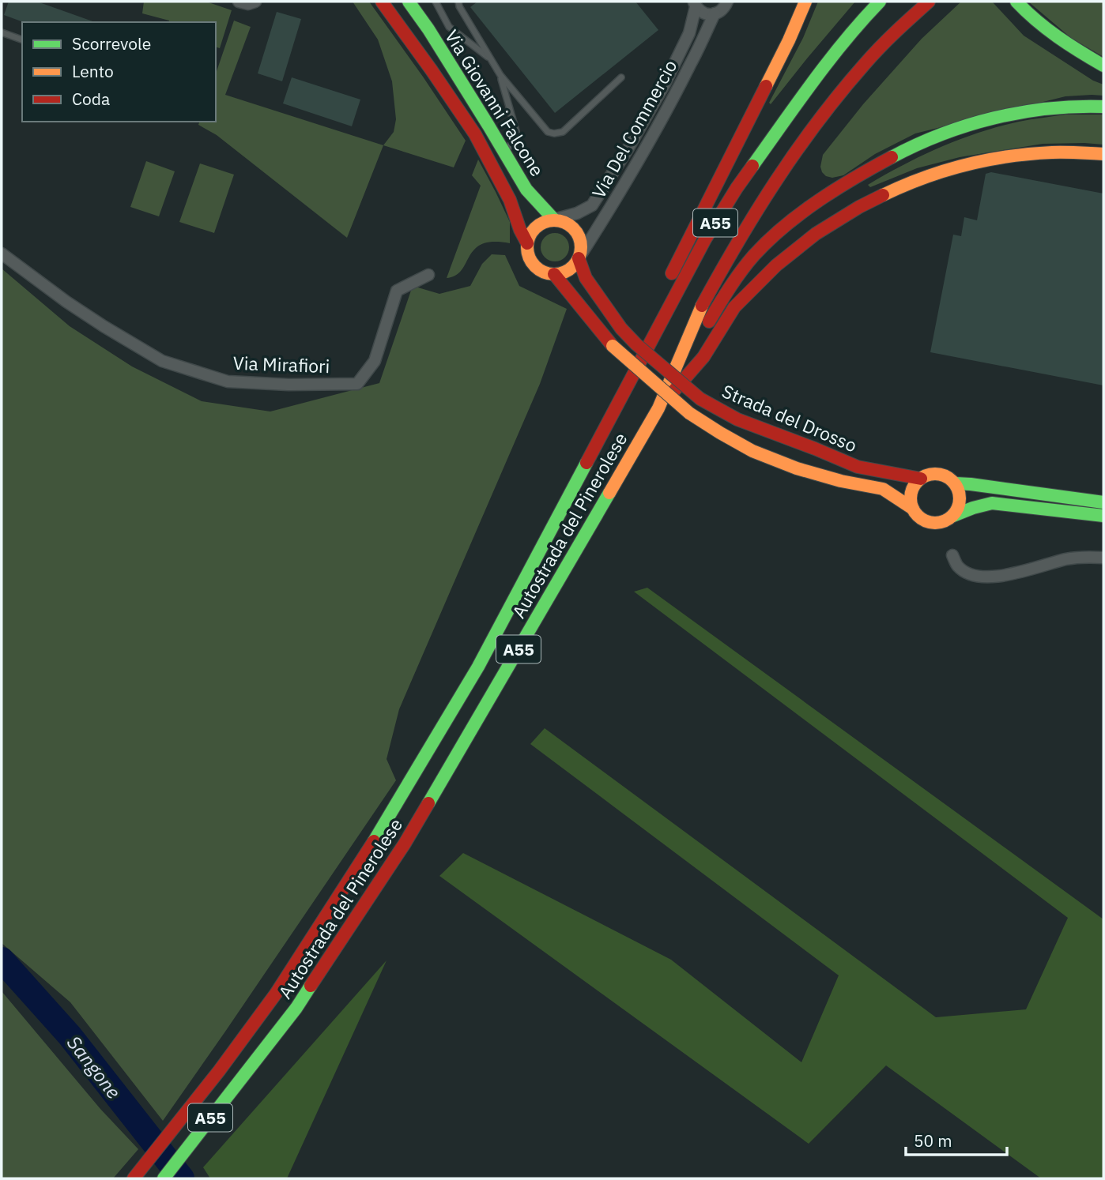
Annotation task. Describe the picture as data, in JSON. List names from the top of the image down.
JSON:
{
  "streets": {
    "main road": [
      "Via Giovanni Falcone",
      "A55",
      "Strada del Drosso",
      "Autostrada del Pinerolese"
    ],
    "street": ["Via Del Commercio", "Via Mirafiori"]
  },
  "crossings": [
    ["Via Giovanni Falcone", "Via Del Commercio"],
    ["Via Giovanni Falcone", "Strada del Drosso"],
    ["Via Del Commercio", "Strada del Drosso"]
  ],
  "water": ["Sangone"],
  "legend": ["Scorrevole", "Lento", "Coda"],
  "scale_bar": "50 m"
}
